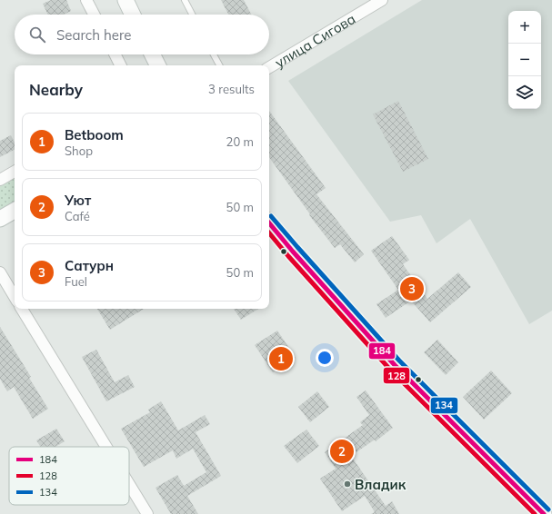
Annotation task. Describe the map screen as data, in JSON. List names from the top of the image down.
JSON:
{
  "streets": {
    "street": ["улица Сигова"]
  },
  "places": ["Владик"],
  "lines": ["transit line 134", "transit line 184", "transit line 128"],
  "legend": ["184", "128", "134"],
  "page": {
    "map_buttons": ["+", "−"],
    "search": "Search here",
    "heading": ["Nearby", "3 results"],
    "list": [
      {
        "mark": "1",
        "name": "Betboom",
        "note": "Shop",
        "value": "20 m"
      },
      {
        "mark": "2",
        "name": "Уют",
        "note": "Café",
        "value": "50 m"
      },
      {
        "mark": "3",
        "name": "Сатурн",
        "note": "Fuel",
        "value": "50 m"
      }
    ],
    "pins": ["3", "1", "2"]
  }
}
